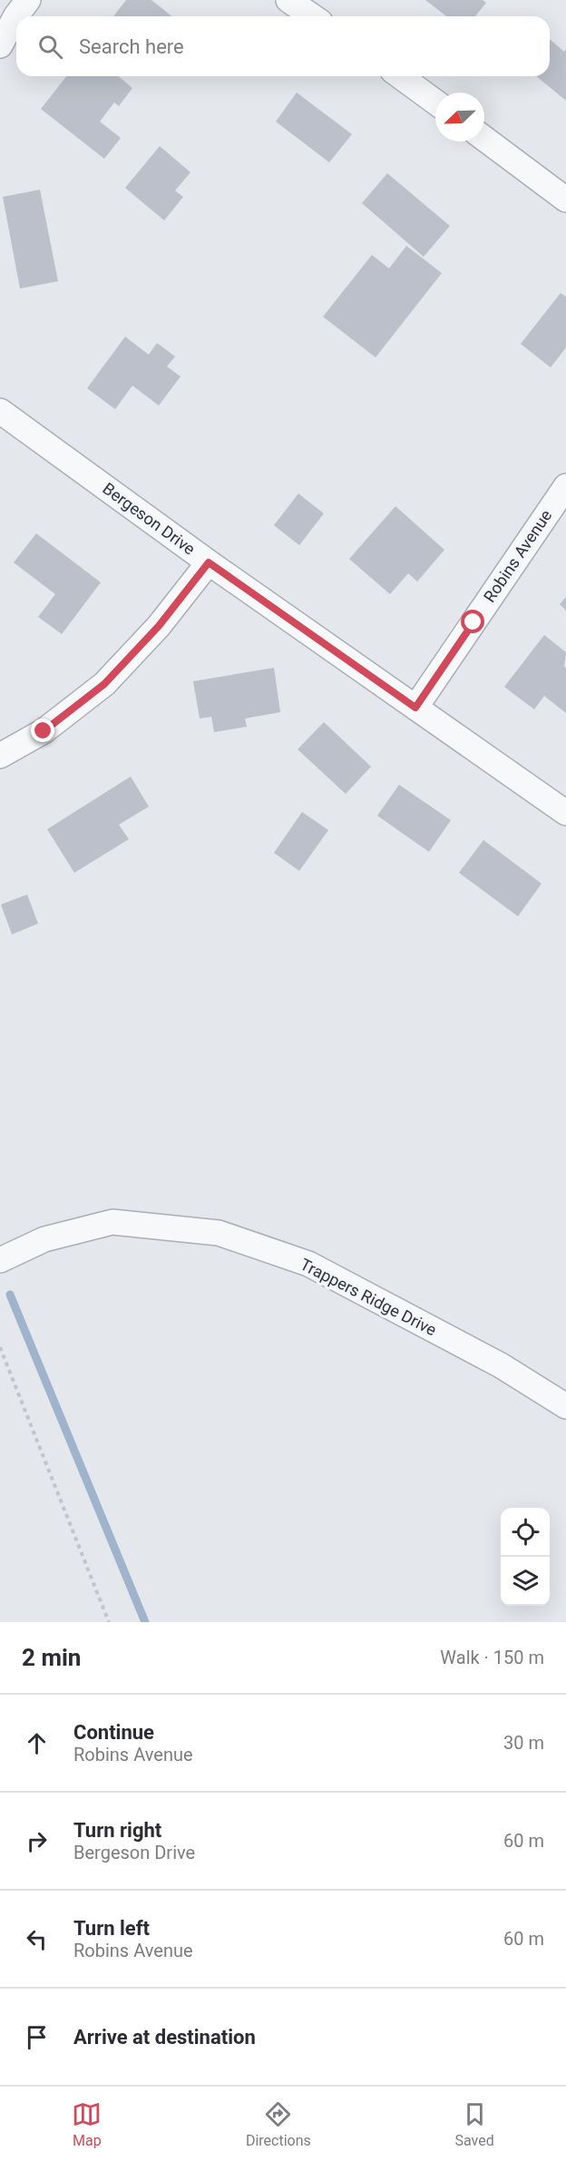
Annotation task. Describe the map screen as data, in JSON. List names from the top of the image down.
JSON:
{
  "streets": {
    "street": ["Bergeson Drive", "Robins Avenue", "Trappers Ridge Drive"]
  },
  "crossings": [
    ["Bergeson Drive", "Robins Avenue"]
  ],
  "north": "bottom left",
  "page": {
    "search": "Search here",
    "heading": ["2 min", "Walk · 150 m"],
    "list": [
      ["Continue", "Robins Avenue", "30 m"],
      ["Turn right", "Bergeson Drive", "60 m"],
      ["Turn left", "Robins Avenue", "60 m"],
      "Arrive at destination"
    ],
    "nav": ["Map", "Directions", "Saved"]
  }
}
